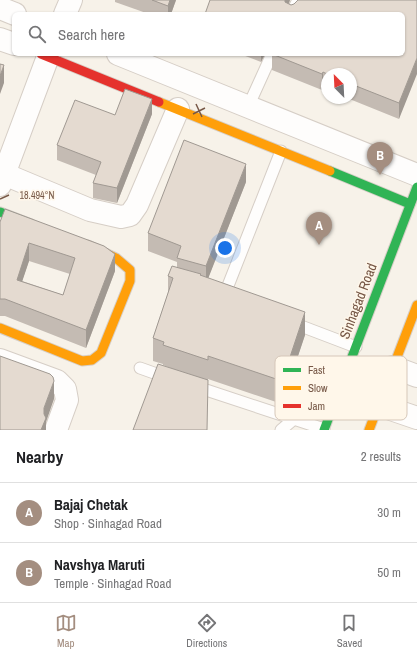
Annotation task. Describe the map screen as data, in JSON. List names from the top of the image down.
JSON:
{
  "streets": {
    "street": ["Sinhagad Road"]
  },
  "legend": ["Fast", "Slow", "Jam"],
  "north": "top left",
  "page": {
    "search": "Search here",
    "pins": ["B", "A"],
    "heading": ["Nearby", "2 results"],
    "list": [
      {
        "mark": "A",
        "name": "Bajaj Chetak",
        "note": "Shop · Sinhagad Road",
        "value": "30 m"
      },
      {
        "mark": "B",
        "name": "Navshya Maruti",
        "note": "Temple · Sinhagad Road",
        "value": "50 m"
      }
    ],
    "nav": ["Map", "Directions", "Saved"]
  },
  "coordinates": ["18.494°N"]
}
